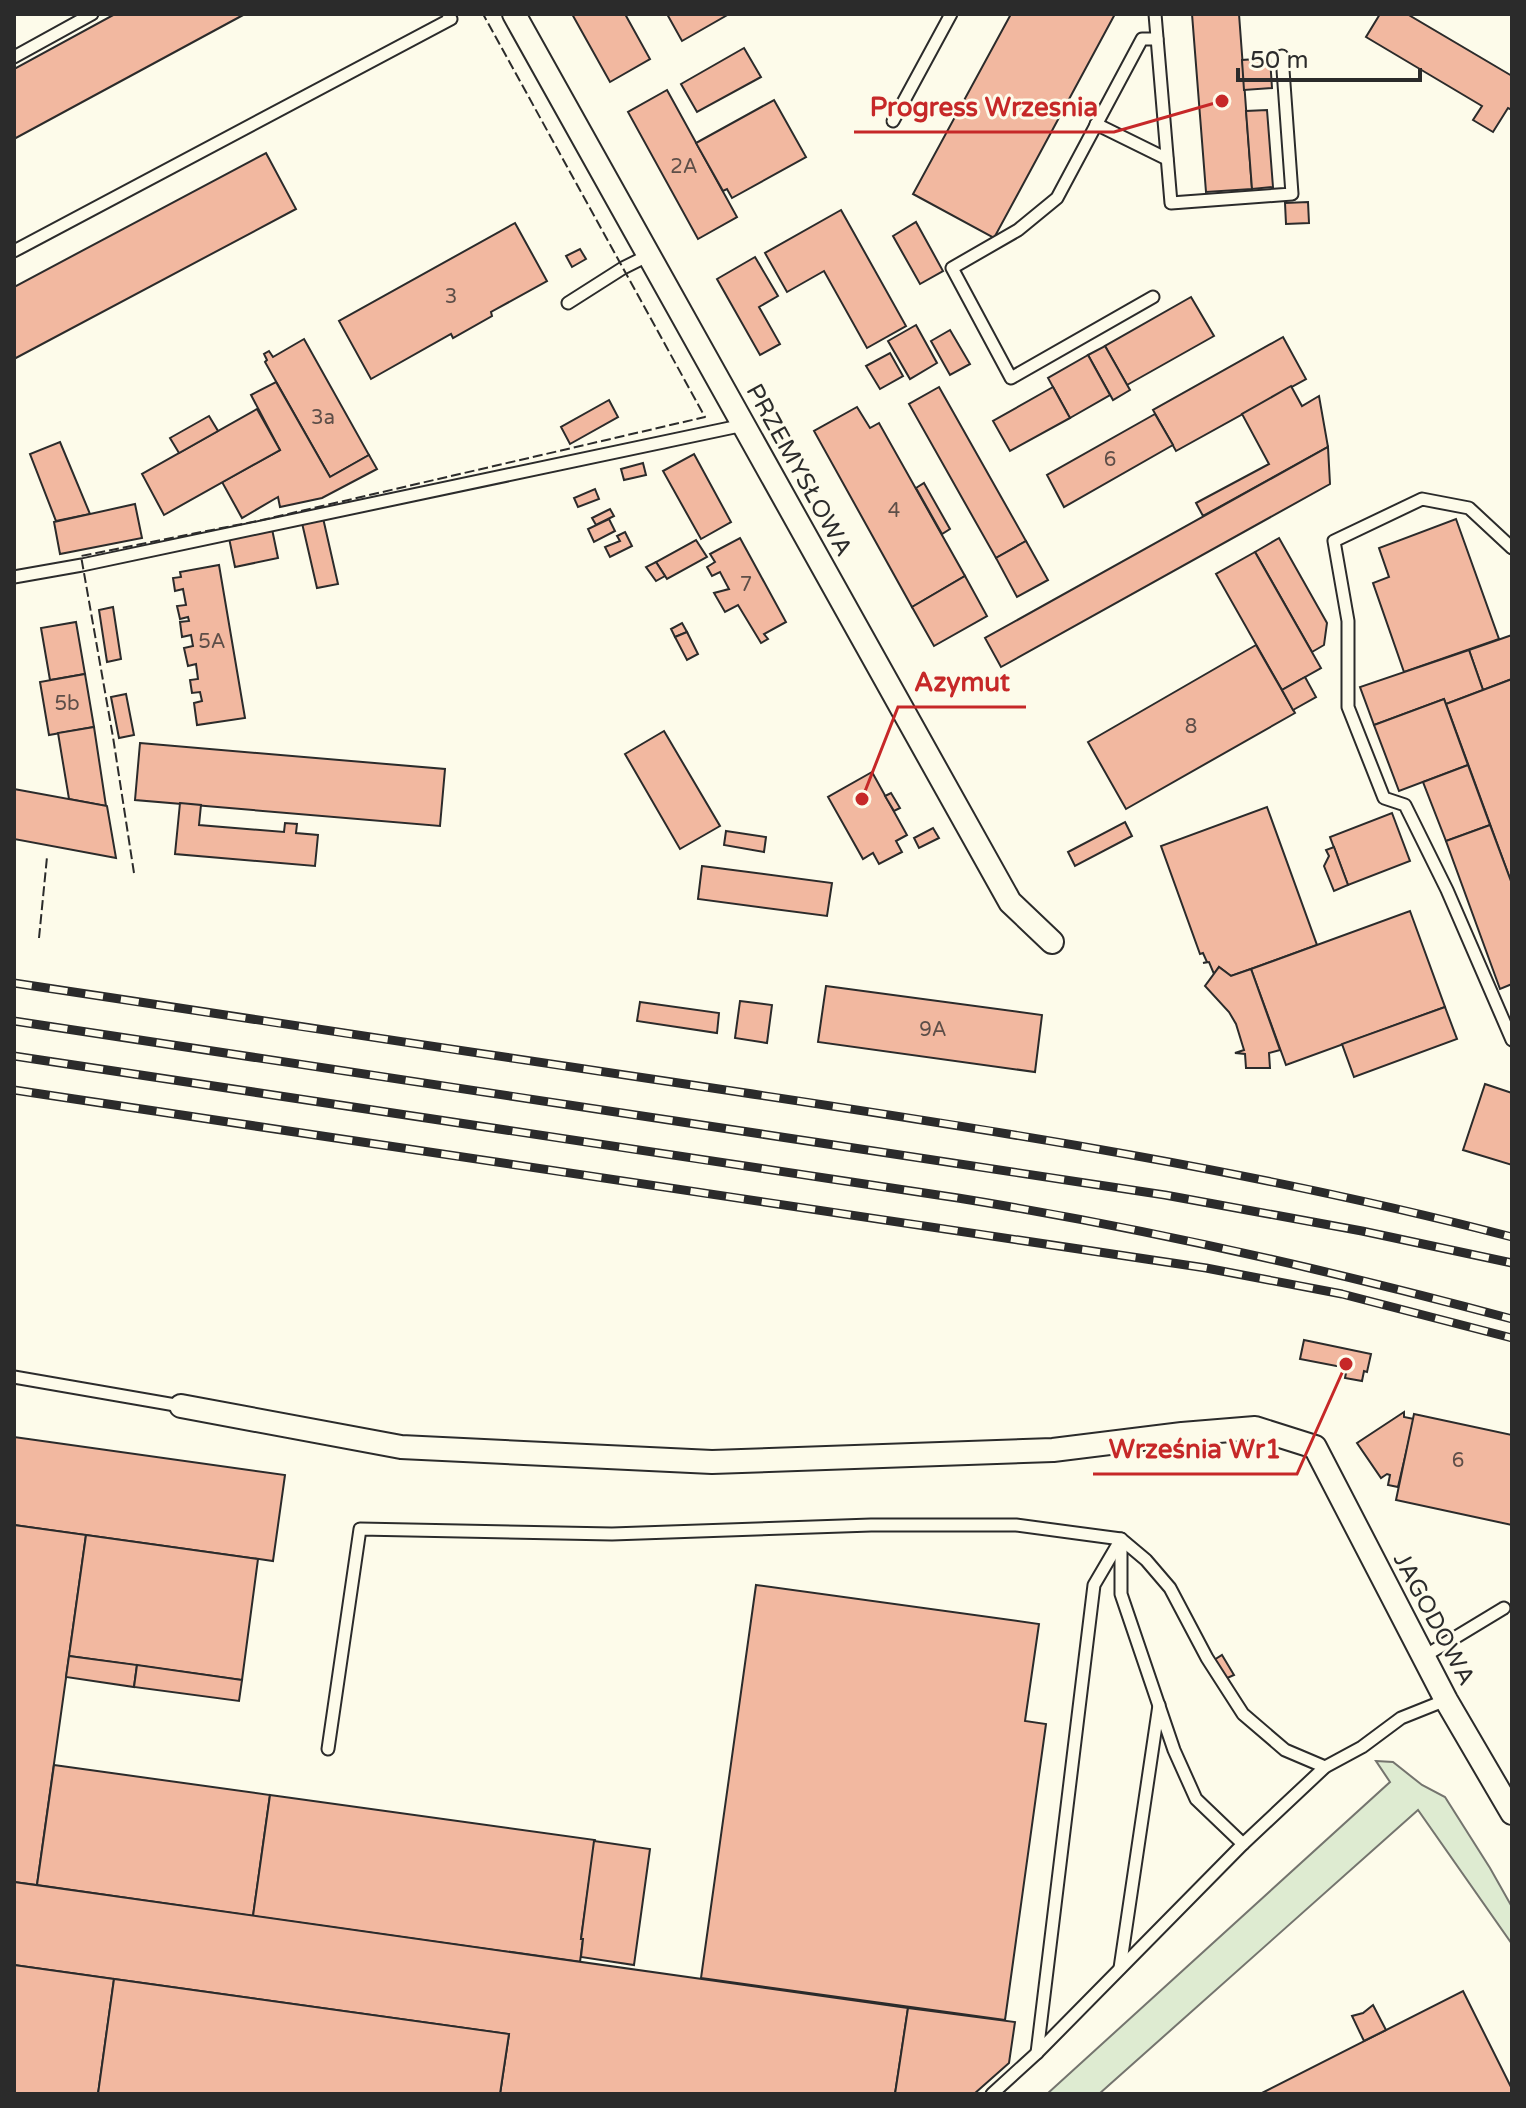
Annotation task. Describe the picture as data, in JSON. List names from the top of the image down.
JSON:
{
  "streets": {
    "street": ["PRZEMYSŁOWA", "JAGODOWA"]
  },
  "places": ["Progress Wrzesnia", "Azymut", "Września Wr1"],
  "house_numbers": [
    "2A",
    "3",
    "3a",
    "6",
    "4",
    "7",
    "5A",
    "5b",
    "8",
    "9A",
    "6"
  ],
  "scale_bar": "50 m"
}
